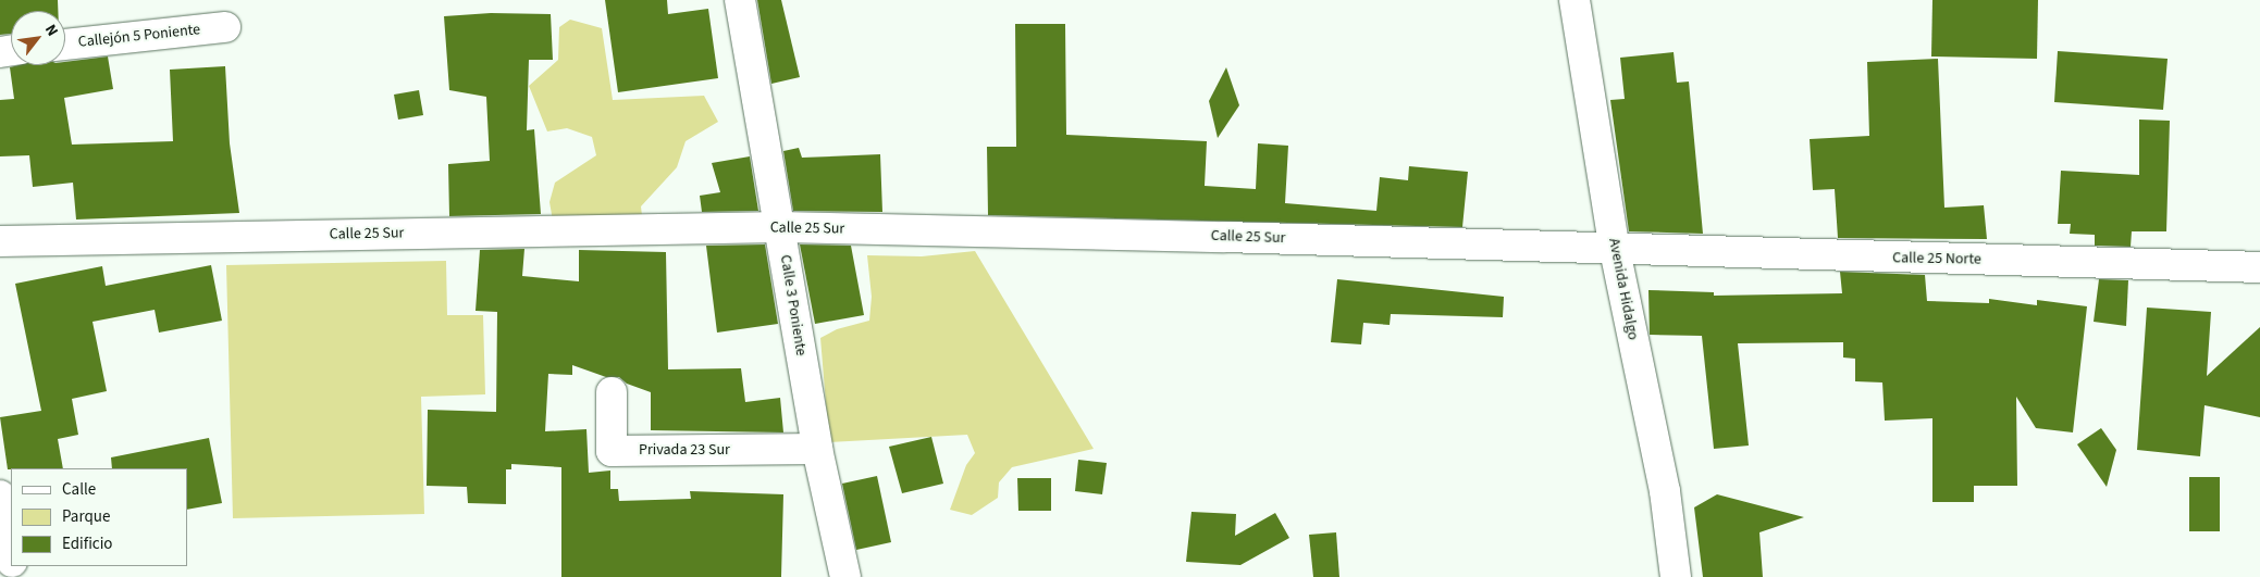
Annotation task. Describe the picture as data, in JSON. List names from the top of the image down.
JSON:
{
  "streets": {
    "street": [
      "Callejón 5 Poniente",
      "Calle 25 Sur",
      "Calle 25 Norte",
      "Avenida Hidalgo",
      "Calle 3 Poniente",
      "Privada 23 Sur"
    ]
  },
  "crossings": [
    ["Calle 25 Sur", "Calle 25 Norte"],
    ["Calle 25 Sur", "Avenida Hidalgo"],
    ["Calle 25 Sur", "Calle 3 Poniente"],
    ["Calle 25 Norte", "Avenida Hidalgo"],
    ["Calle 3 Poniente", "Privada 23 Sur"]
  ],
  "legend": ["Calle", "Parque", "Edificio"],
  "north": "top right"
}
